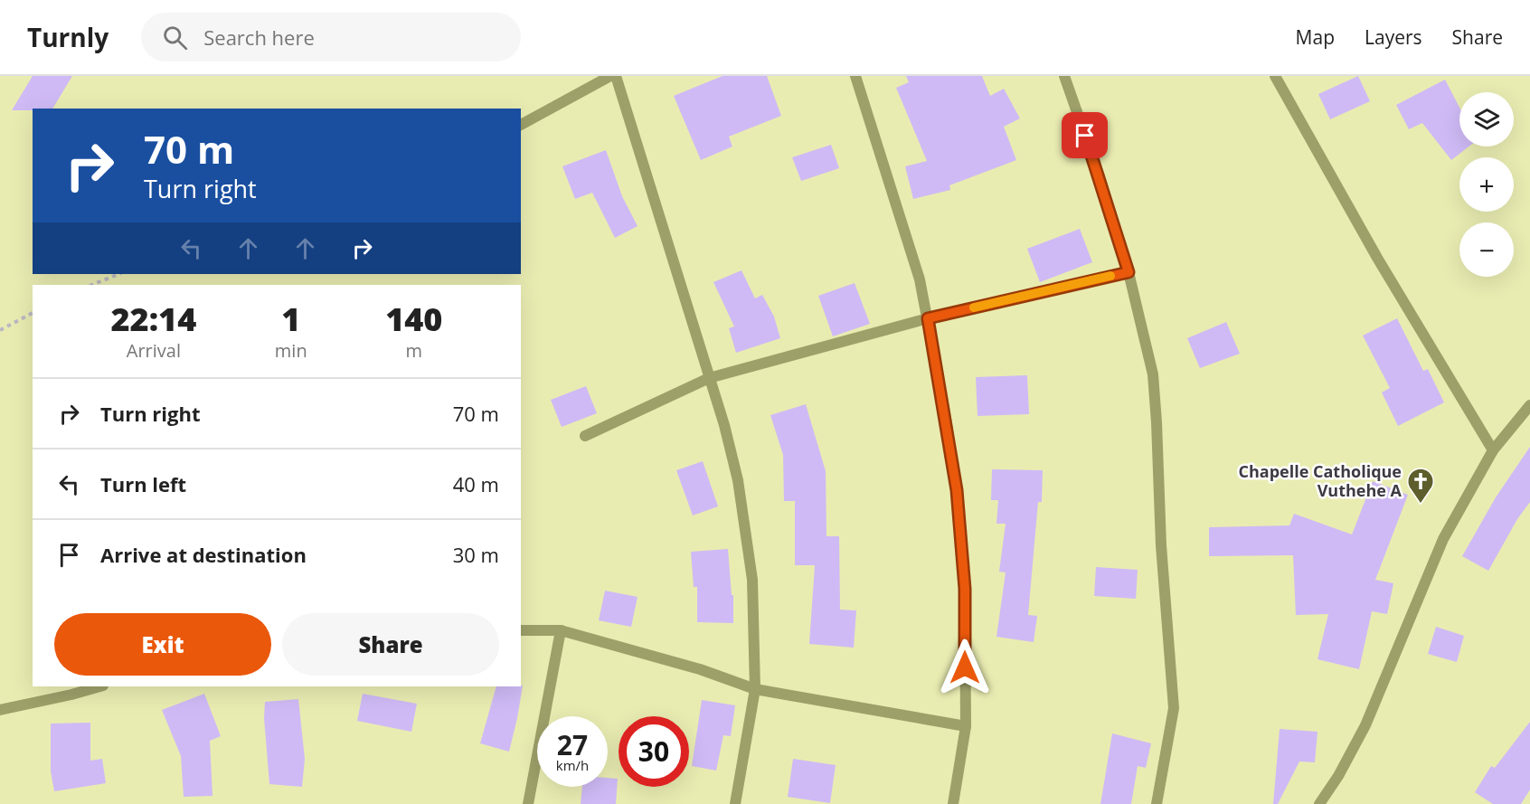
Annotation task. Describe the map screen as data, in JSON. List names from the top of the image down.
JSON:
{
  "places": {
    "church": ["Chapelle Catholique Vuthehe A"]
  },
  "page": {
    "header": "Turnly",
    "search": "Search here",
    "nav": ["Map", "Layers", "Share"],
    "map_buttons": ["+", "−"],
    "turn": ["70 m", "Turn right"],
    "eta": [
      "22:14",
      "Arrival",
      "1",
      "min",
      "140",
      "m"
    ],
    "list": [
      {
        "name": "Turn right",
        "value": "70 m"
      },
      {
        "name": "Turn left",
        "value": "40 m"
      },
      {
        "name": "Arrive at destination",
        "value": "30 m"
      }
    ],
    "buttons": ["Exit", "Share"],
    "speed": "27 km/h",
    "limit": "30"
  }
}
